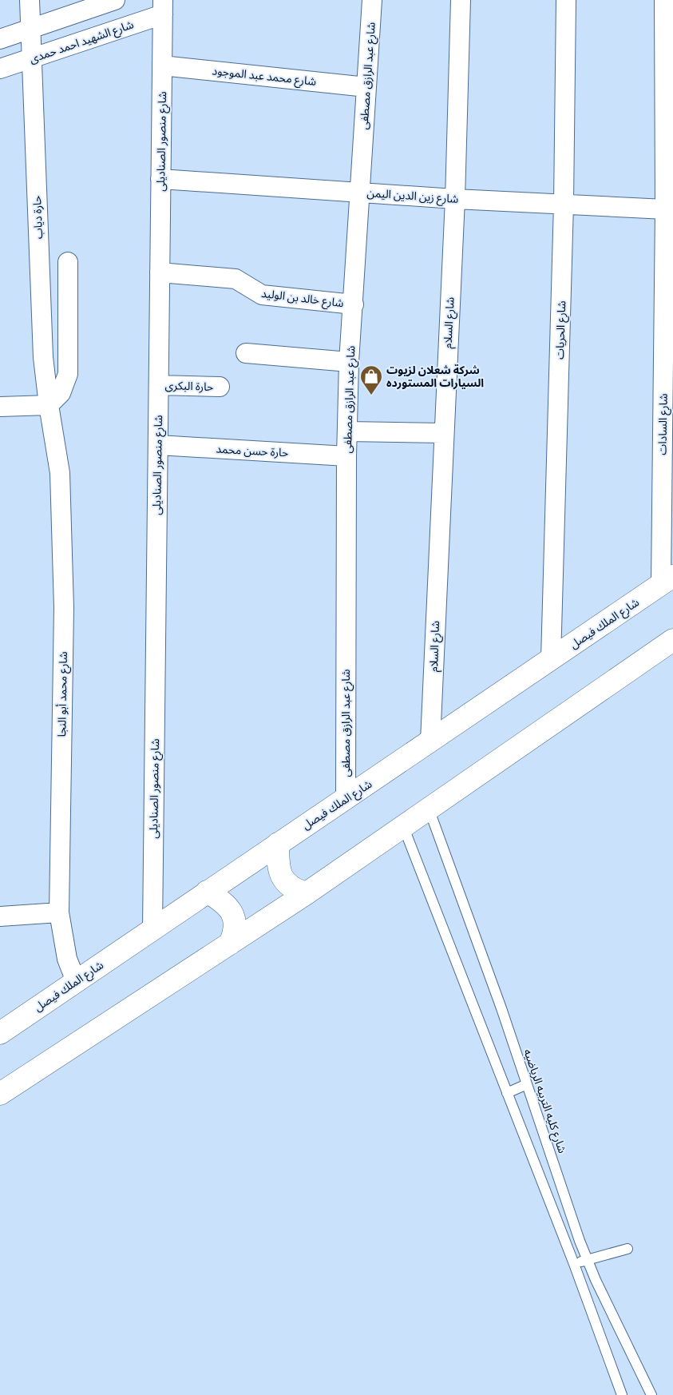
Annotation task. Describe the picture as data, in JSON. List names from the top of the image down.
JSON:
{
  "streets": {
    "main road": ["شارع الملك فيصل"],
    "street": [
      "شارع الشهيد احمد حمدى",
      "شارع محمد عبد الموجود",
      "شارع عبد الرازق مصطفى",
      "شارع منصور الصناديلى",
      "شارع زين الدين اليمن",
      "حارة دياب",
      "شارع خالد بن الوليد",
      "شارع السلام",
      "شارع الحريات",
      "حارة البكرى",
      "شارع السادات",
      "حارة حسن محمد",
      "شارع محمد أبو النجا"
    ],
    "lane": ["شارع كليه التربيه الرياضيه"]
  },
  "crossings": [
    ["شارع الشهيد احمد حمدى", "شارع منصور الصناديلى"],
    ["شارع الشهيد احمد حمدى", "حارة دياب"],
    ["شارع محمد عبد الموجود", "شارع عبد الرازق مصطفى"],
    ["شارع محمد عبد الموجود", "شارع منصور الصناديلى"],
    ["شارع عبد الرازق مصطفى", "شارع زين الدين اليمن"],
    ["شارع عبد الرازق مصطفى", "شارع خالد بن الوليد"],
    ["شارع عبد الرازق مصطفى", "حارة حسن محمد"],
    ["شارع عبد الرازق مصطفى", "شارع الملك فيصل"],
    ["شارع منصور الصناديلى", "شارع زين الدين اليمن"],
    ["شارع منصور الصناديلى", "شارع خالد بن الوليد"],
    ["شارع منصور الصناديلى", "حارة البكرى"],
    ["شارع منصور الصناديلى", "حارة حسن محمد"],
    ["شارع منصور الصناديلى", "شارع الملك فيصل"],
    ["شارع زين الدين اليمن", "شارع السلام"],
    ["شارع زين الدين اليمن", "شارع الحريات"],
    ["شارع زين الدين اليمن", "شارع السادات"],
    ["حارة دياب", "شارع محمد أبو النجا"],
    ["شارع السلام", "شارع الملك فيصل"],
    ["شارع الحريات", "شارع الملك فيصل"],
    ["شارع السادات", "شارع الملك فيصل"],
    ["شارع الملك فيصل", "شارع محمد أبو النجا"]
  ],
  "places": {
    "shop": ["شركة شعلان لزيوت السيارات المستورده"]
  }
}
